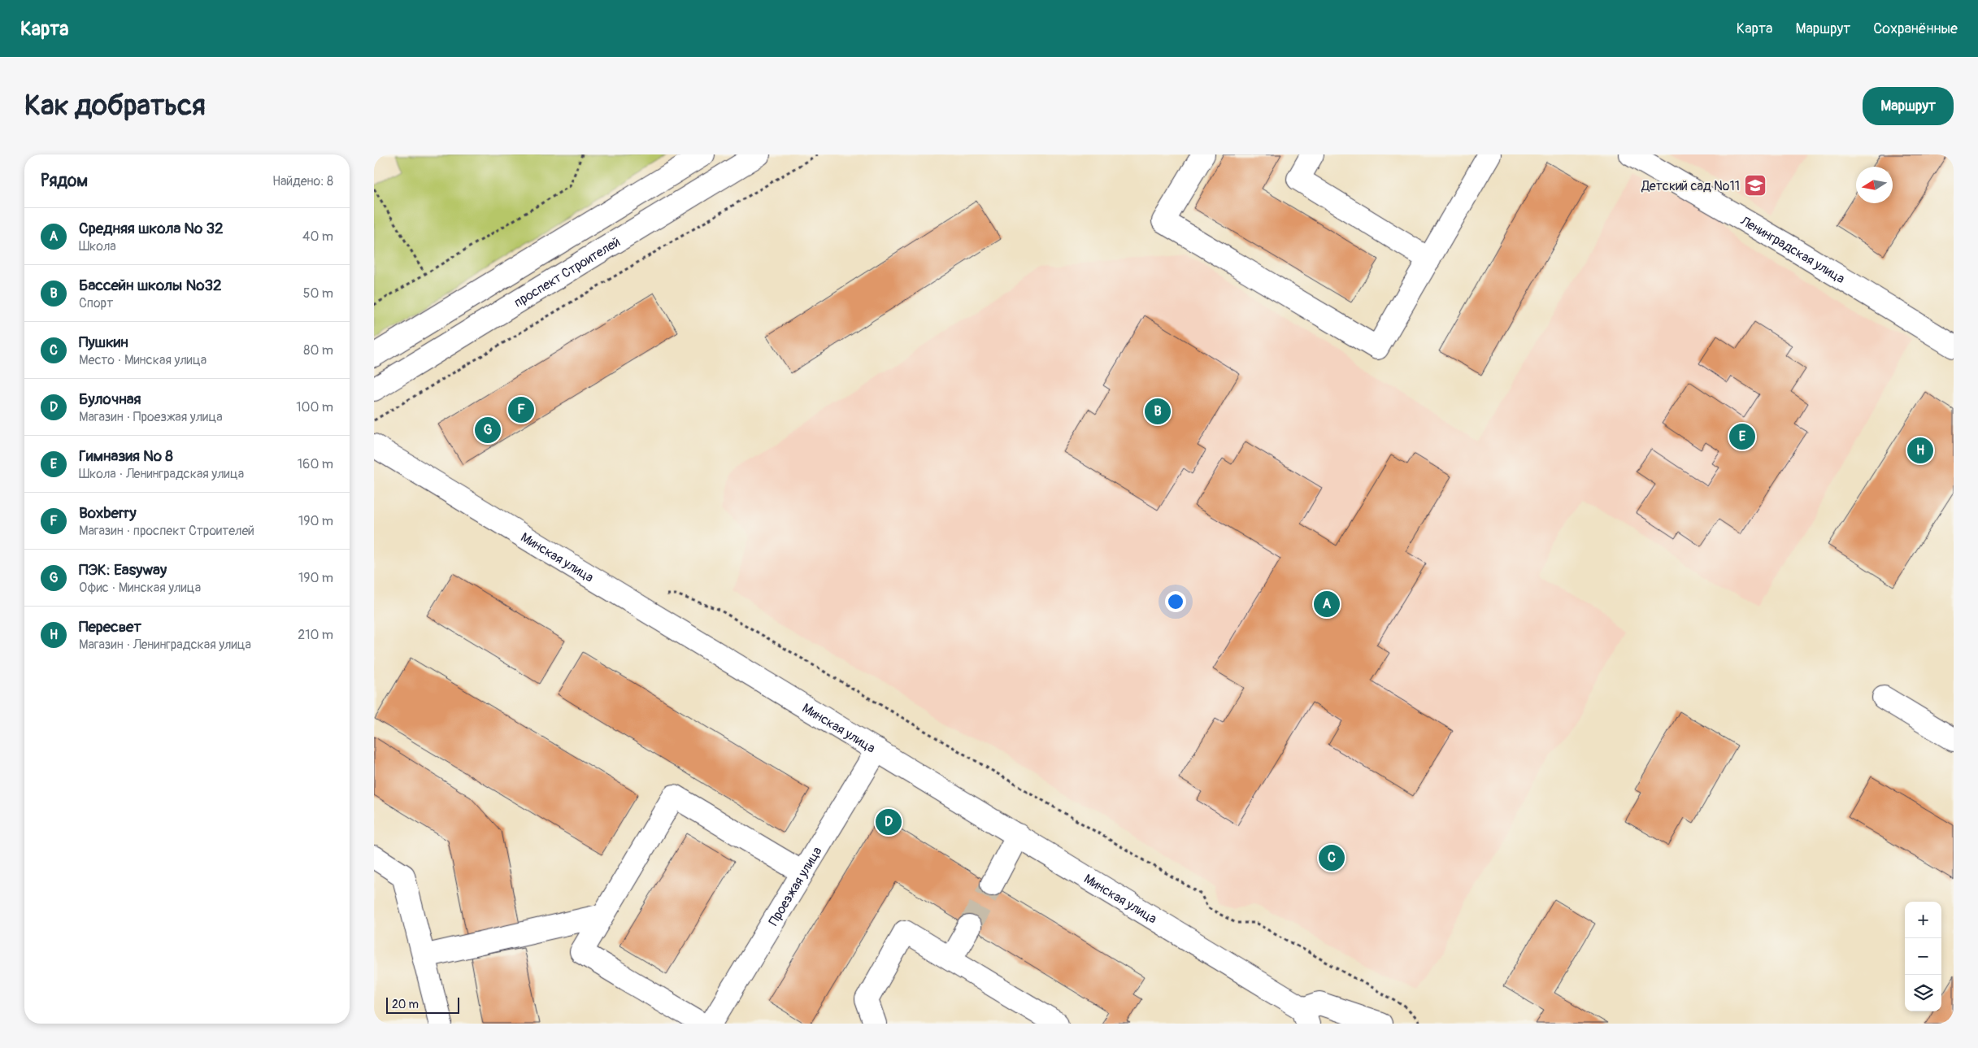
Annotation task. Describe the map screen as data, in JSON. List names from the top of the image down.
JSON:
{
  "streets": {
    "street": [
      "Ленинградская улица",
      "проспект Строителей",
      "Минская улица",
      "Проезжая улица"
    ]
  },
  "crossings": [
    ["Минская улица", "Проезжая улица"]
  ],
  "places": {
    "school or university": ["Детский сад №11"]
  },
  "scale_bar": "20 m",
  "north": "left",
  "page": {
    "header": "Карта",
    "nav": ["Карта", "Маршрут", "Сохранённые"],
    "buttons": "Маршрут",
    "title": "Как добраться",
    "heading": ["Рядом", "Найдено: 8"],
    "list": [
      {
        "mark": "A",
        "name": "Средняя школа № 32",
        "note": "Школа",
        "value": "40 m"
      },
      {
        "mark": "B",
        "name": "Бассейн школы №32",
        "note": "Спорт",
        "value": "50 m"
      },
      {
        "mark": "C",
        "name": "Пушкин",
        "note": "Место · Минская улица",
        "value": "80 m"
      },
      {
        "mark": "D",
        "name": "Булочная",
        "note": "Магазин · Проезжая улица",
        "value": "100 m"
      },
      {
        "mark": "E",
        "name": "Гимназия № 8",
        "note": "Школа · Ленинградская улица",
        "value": "160 m"
      },
      {
        "mark": "F",
        "name": "Boxberry",
        "note": "Магазин · проспект Строителей",
        "value": "190 m"
      },
      {
        "mark": "G",
        "name": "ПЭК: Easyway",
        "note": "Офис · Минская улица",
        "value": "190 m"
      },
      {
        "mark": "H",
        "name": "Пересвет",
        "note": "Магазин · Ленинградская улица",
        "value": "210 m"
      }
    ],
    "pins": [
      "F",
      "B",
      "G",
      "E",
      "H",
      "A",
      "D",
      "C"
    ],
    "map_buttons": ["+", "−"],
    "scale": "20 m"
  }
}
